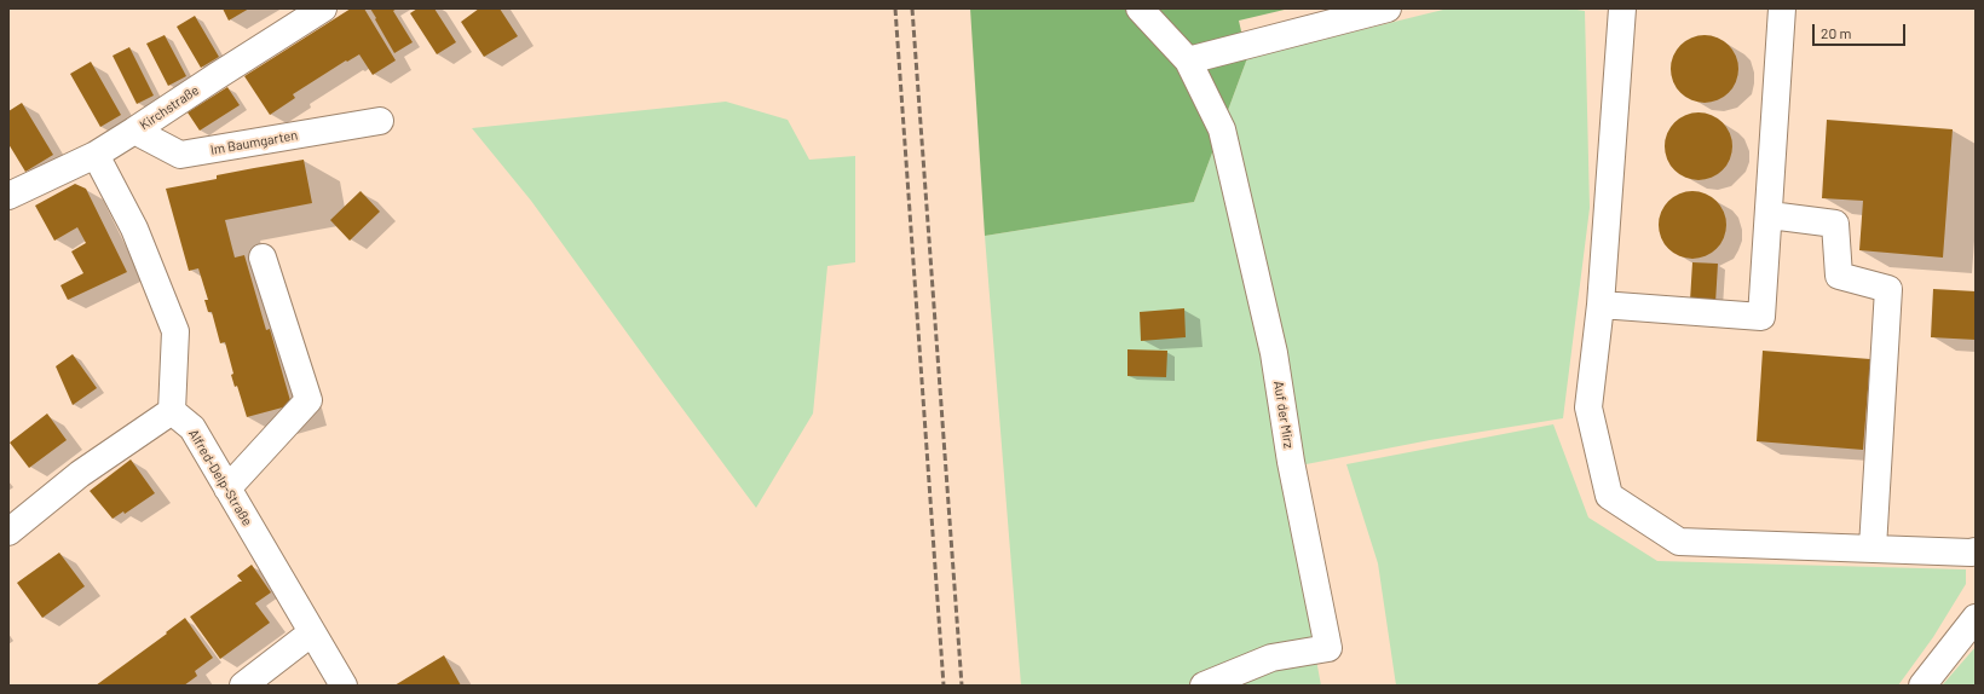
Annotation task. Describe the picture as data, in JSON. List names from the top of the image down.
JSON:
{
  "streets": {
    "street": [
      "Kirchstraße",
      "Im Baumgarten",
      "Auf der Mirz",
      "Alfred-Delp-Straße"
    ]
  },
  "crossings": [
    ["Kirchstraße", "Im Baumgarten"]
  ],
  "scale_bar": "20 m"
}
